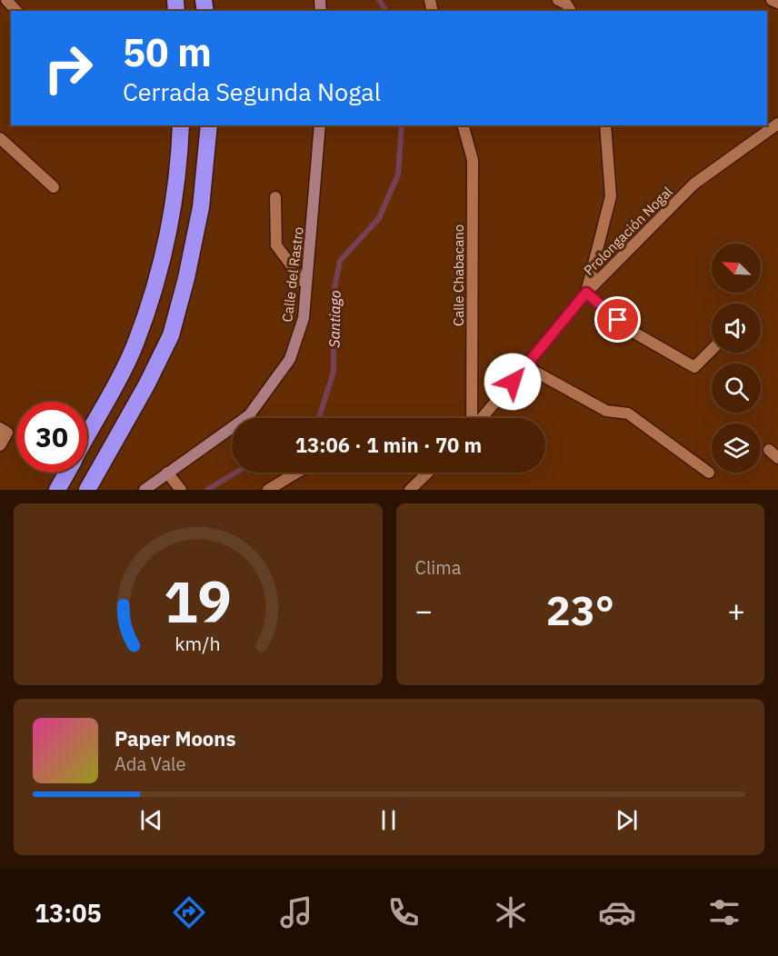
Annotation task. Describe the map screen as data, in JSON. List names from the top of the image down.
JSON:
{
  "streets": {
    "main road": ["Calle del Rastro"],
    "street": ["Prolongación Nogal", "Calle Chabacano"]
  },
  "water": ["Santiago"],
  "north": "top left",
  "page": {
    "turn": ["50 m", "Cerrada Segunda Nogal"],
    "limit": "30",
    "trip": "13:06 · 1 min · 70 m",
    "tile": "Clima",
    "heat": ["−", "23°", "+"],
    "song": ["Paper Moons", "Ada Vale"],
    "tabs": "13:05",
    "gauge": ["19", "km/h"]
  }
}
